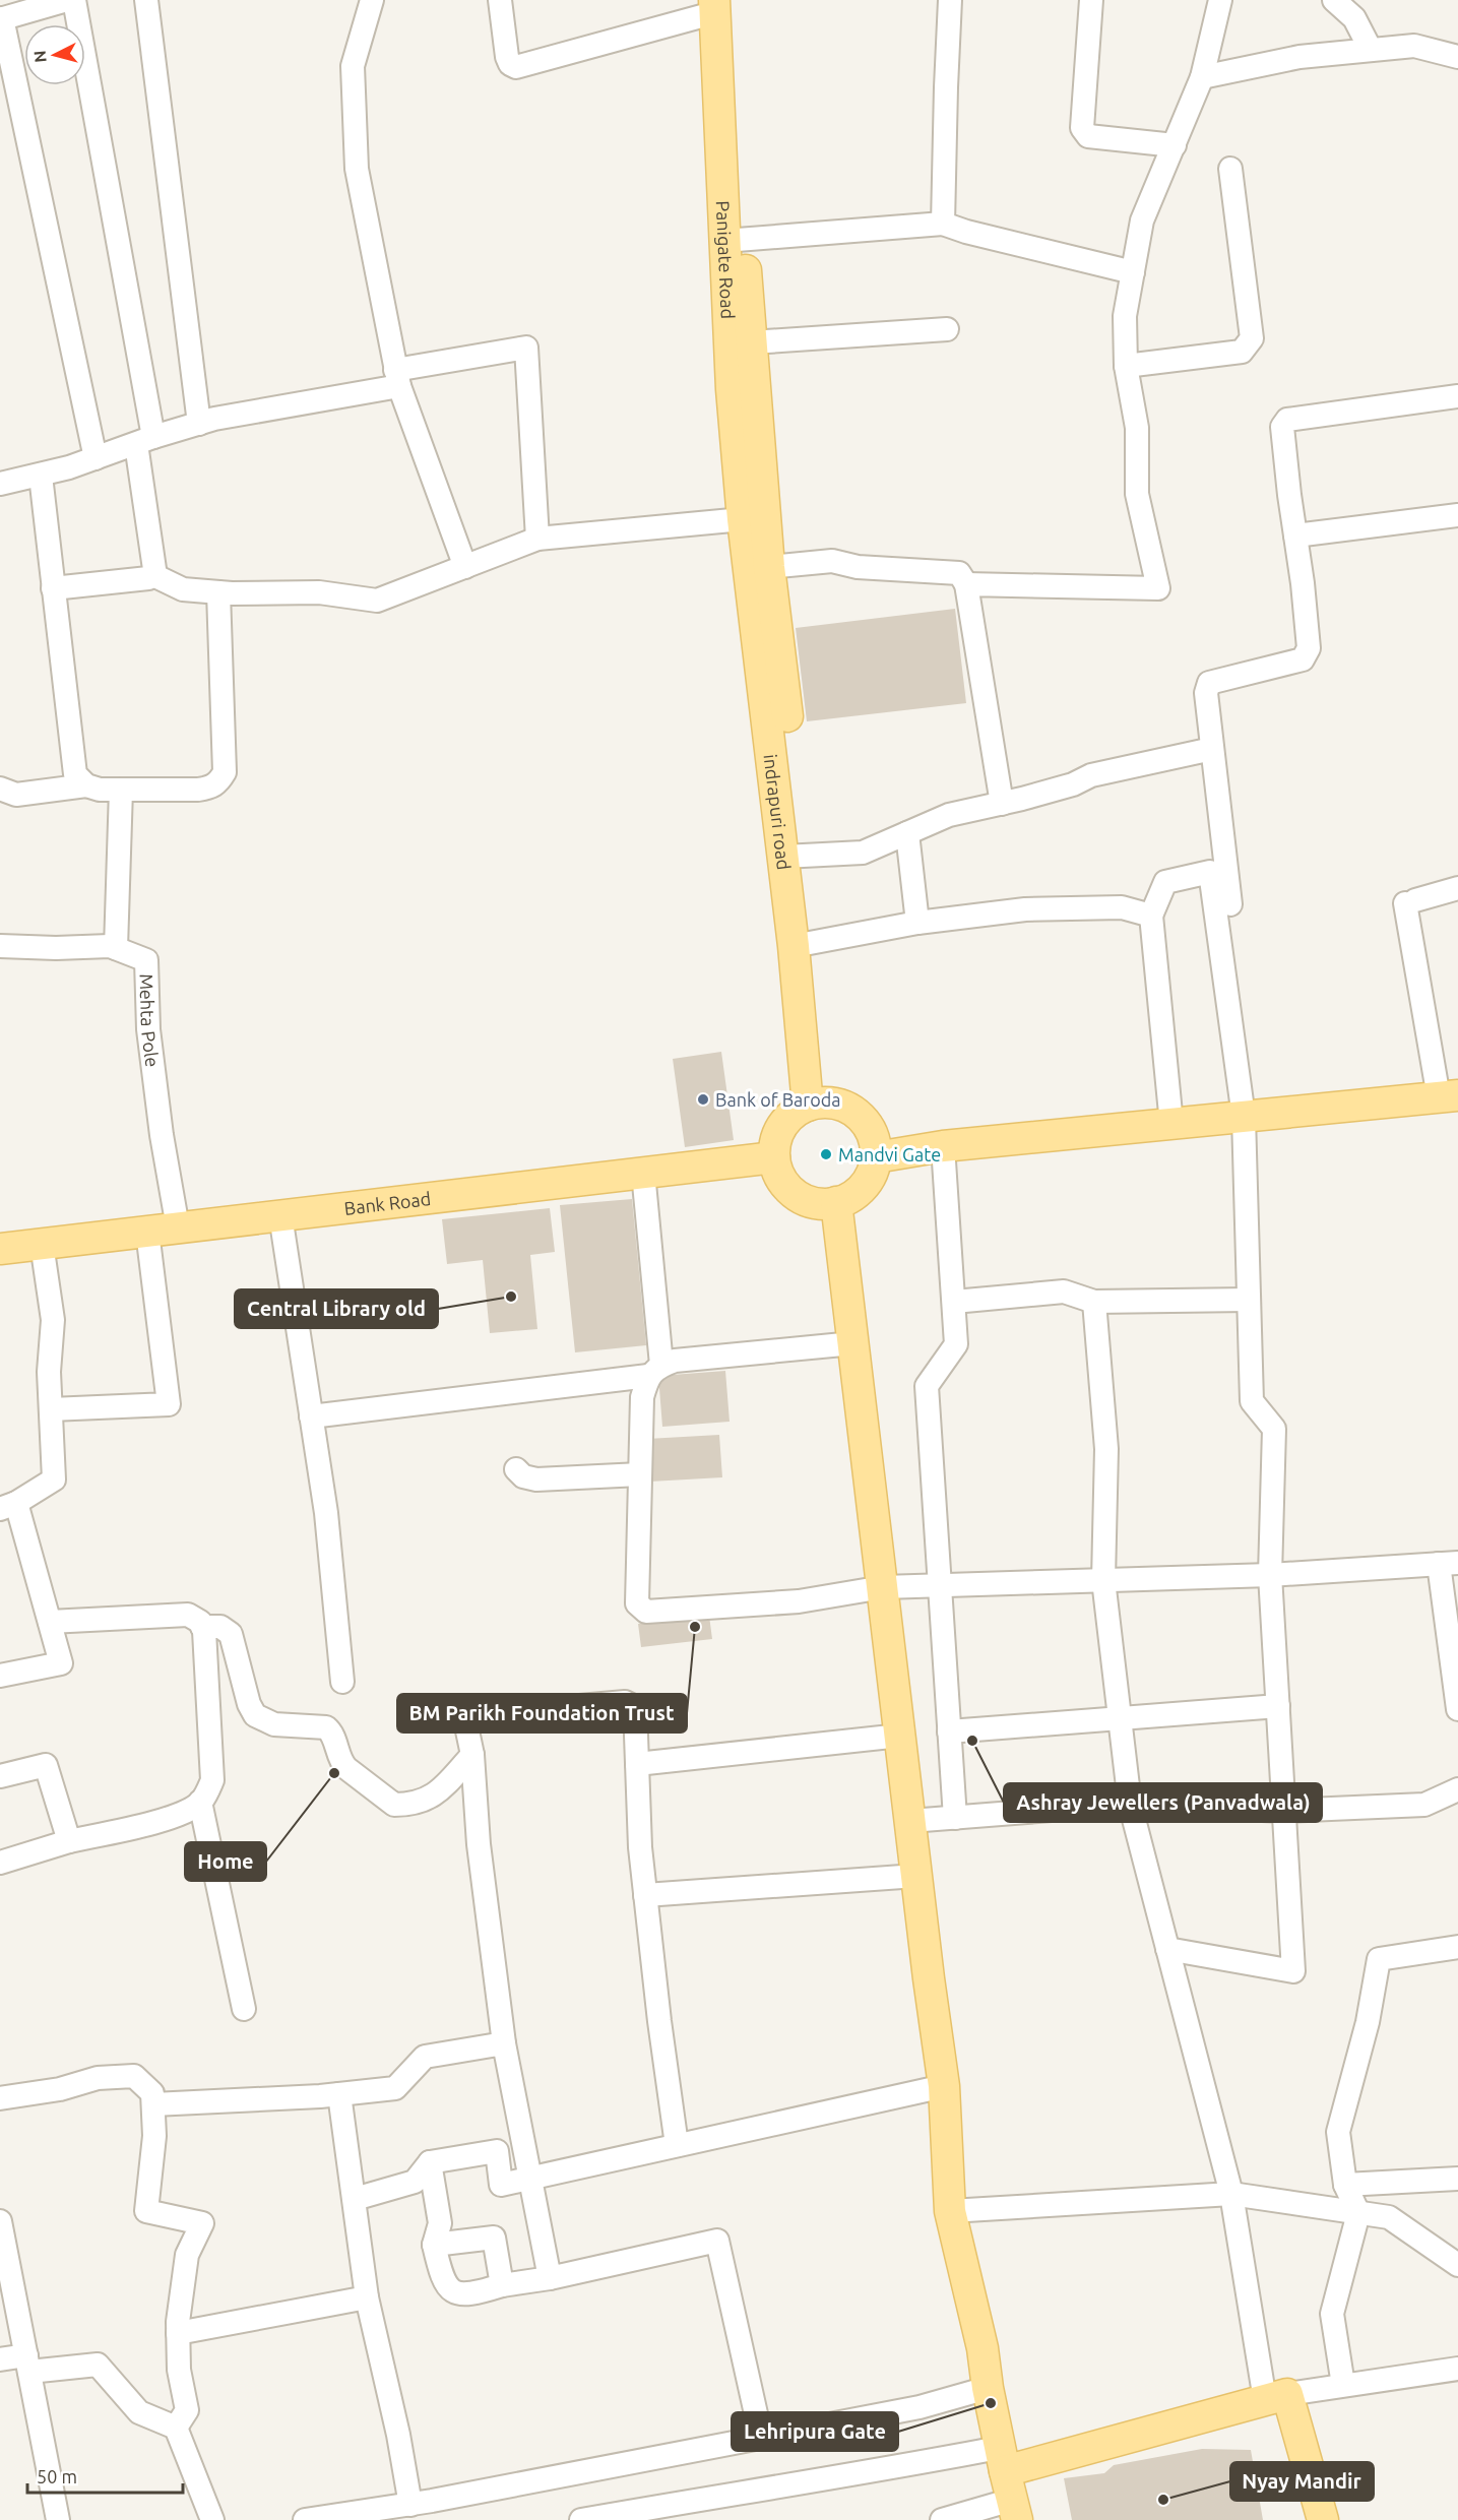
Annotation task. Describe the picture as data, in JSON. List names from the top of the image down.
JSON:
{
  "streets": {
    "main road": ["Panigate Road", "indrapuri road", "Bank Road"],
    "street": ["Mehta Pole"]
  },
  "crossings": [
    ["Panigate Road", "indrapuri road"],
    ["indrapuri road", "Bank Road"],
    ["Mehta Pole", "Bank Road"]
  ],
  "places": [
    "Bank of Baroda",
    "Mandvi Gate",
    "Central Library old",
    "BM Parikh Foundation Trust",
    "Ashray Jewellers (Panvadwala)",
    "Home",
    "Lehripura Gate",
    "Nyay Mandir"
  ],
  "scale_bar": "50 m",
  "north": "left"
}
